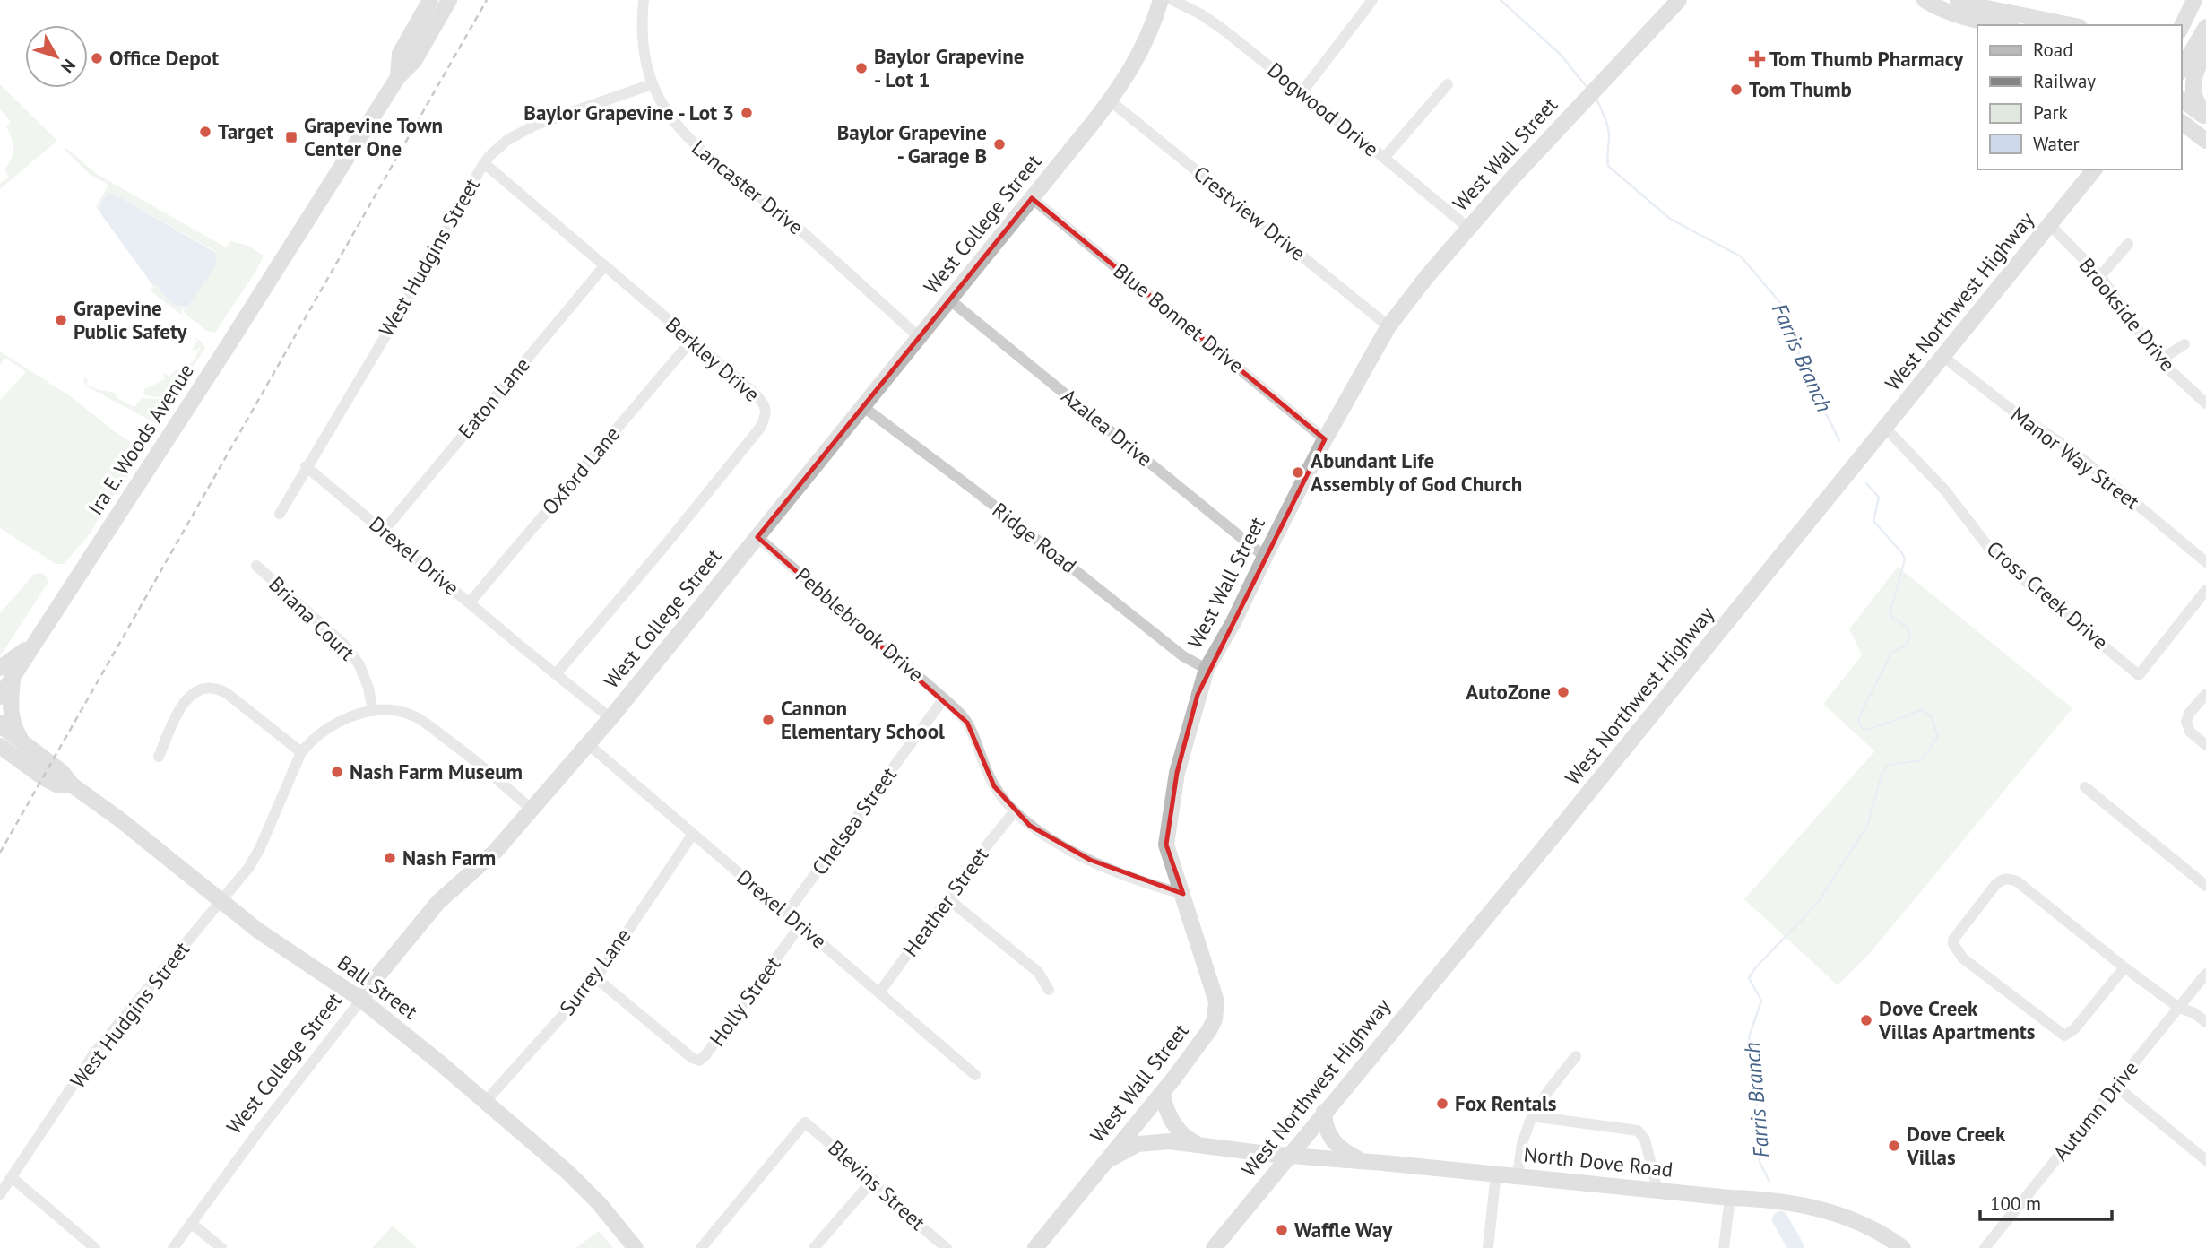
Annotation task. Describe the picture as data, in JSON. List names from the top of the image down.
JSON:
{
  "streets": {
    "main road": [
      "West Wall Street",
      "West College Street",
      "West Northwest Highway",
      "Ira E. Woods Avenue",
      "Ball Street",
      "North Dove Road"
    ],
    "street": [
      "Dogwood Drive",
      "Lancaster Drive",
      "Crestview Drive",
      "West Hudgins Street",
      "Brookside Drive",
      "Blue Bonnet Drive",
      "Berkley Drive",
      "Eaton Lane",
      "Azalea Drive",
      "Manor Way Street",
      "Oxford Lane",
      "Ridge Road",
      "Drexel Drive",
      "Cross Creek Drive",
      "Briana Court",
      "Pebblebrook Drive",
      "Chelsea Street",
      "Heather Street",
      "Surrey Lane",
      "Holly Street",
      "Autumn Drive",
      "Blevins Street"
    ]
  },
  "crossings": [
    ["Dogwood Drive", "West Wall Street"],
    ["West Wall Street", "Crestview Drive"],
    ["West Wall Street", "Blue Bonnet Drive"],
    ["West Wall Street", "Azalea Drive"],
    ["West Wall Street", "Ridge Road"],
    ["West Wall Street", "Pebblebrook Drive"],
    ["West Wall Street", "North Dove Road"],
    ["Lancaster Drive", "West College Street"],
    ["Lancaster Drive", "West Hudgins Street"],
    ["Crestview Drive", "West College Street"],
    ["West College Street", "Blue Bonnet Drive"],
    ["West College Street", "Azalea Drive"],
    ["West College Street", "Ridge Road"],
    ["West College Street", "Drexel Drive"],
    ["West College Street", "Pebblebrook Drive"],
    ["West College Street", "Ball Street"],
    ["West Hudgins Street", "Berkley Drive"],
    ["West Hudgins Street", "Drexel Drive"],
    ["West Hudgins Street", "Ball Street"],
    ["West Northwest Highway", "Brookside Drive"],
    ["West Northwest Highway", "Manor Way Street"],
    ["West Northwest Highway", "Cross Creek Drive"],
    ["West Northwest Highway", "North Dove Road"],
    ["Berkley Drive", "Eaton Lane"],
    ["Berkley Drive", "Oxford Lane"],
    ["Berkley Drive", "Drexel Drive"],
    ["Eaton Lane", "Drexel Drive"],
    ["Oxford Lane", "Drexel Drive"],
    ["Drexel Drive", "Chelsea Street"],
    ["Drexel Drive", "Heather Street"],
    ["Drexel Drive", "Surrey Lane"],
    ["Drexel Drive", "Holly Street"],
    ["Pebblebrook Drive", "Chelsea Street"],
    ["Pebblebrook Drive", "Heather Street"],
    ["Surrey Lane", "Ball Street"],
    ["Surrey Lane", "Holly Street"]
  ],
  "water": ["Farris Branch"],
  "places": {
    "other": [
      "Office Depot",
      "Baylor Grapevine - Lot 1",
      "Tom Thumb",
      "Baylor Grapevine - Lot 3",
      "Target",
      "Baylor Grapevine - Garage B",
      "Grapevine Public Safety",
      "Abundant Life Assembly of God Church",
      "AutoZone",
      "Cannon Elementary School",
      "Nash Farm Museum",
      "Nash Farm",
      "Dove Creek Villas Apartments",
      "Fox Rentals",
      "Dove Creek Villas",
      "Waffle Way"
    ],
    "health": ["Tom Thumb Pharmacy"],
    "transit": ["Grapevine Town Center One"]
  },
  "legend": [
    "Road",
    "Railway",
    "Park",
    "Water"
  ],
  "scale_bar": "100 m",
  "north": "bottom right"
}
